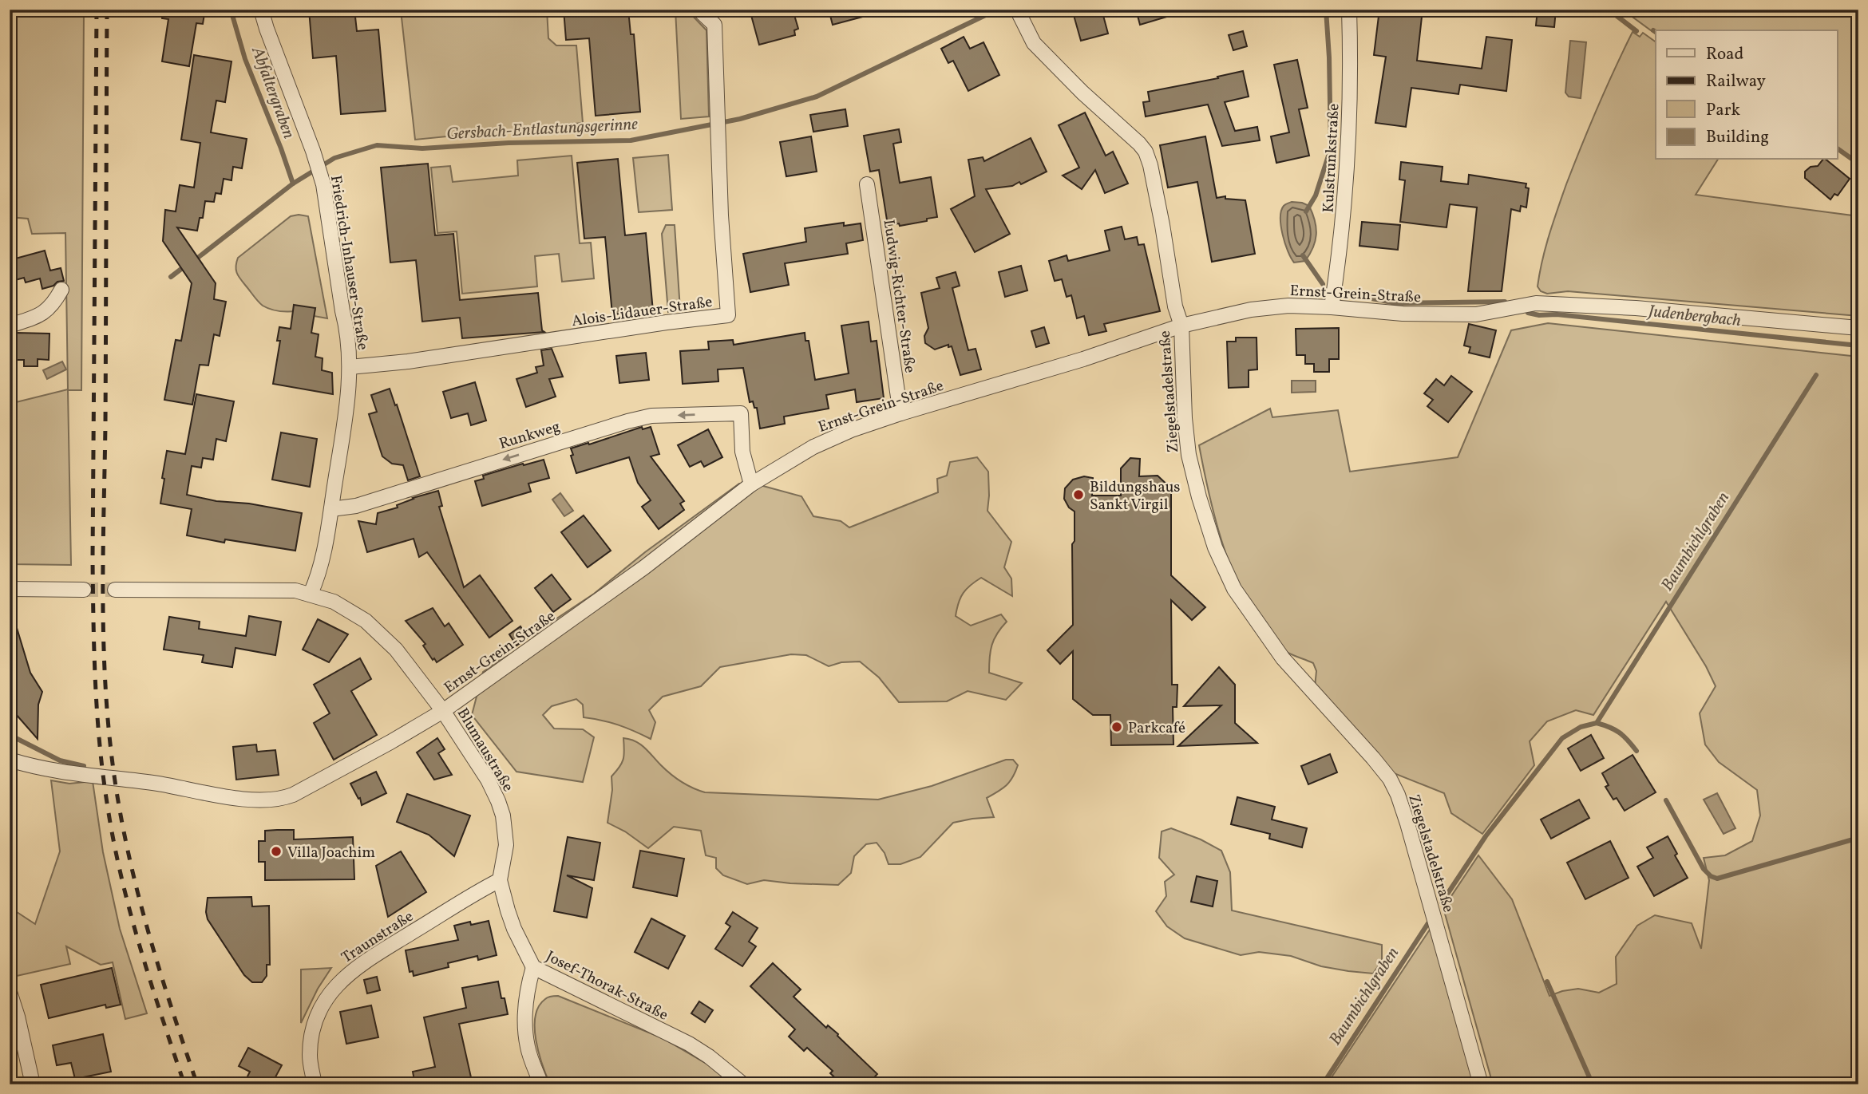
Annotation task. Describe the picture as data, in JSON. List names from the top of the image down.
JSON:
{
  "streets": {
    "street": [
      "Kulstrunkstraße",
      "Friedrich-Inhauser-Straße",
      "Ernst-Grein-Straße",
      "Ludwig-Richter-Straße",
      "Alois-Lidauer-Straße",
      "Ziegelstadelstraße",
      "Runkweg",
      "Blumaustraße",
      "Traunstraße",
      "Josef-Thorak-Straße"
    ]
  },
  "crossings": [
    ["Kulstrunkstraße", "Ernst-Grein-Straße"],
    ["Friedrich-Inhauser-Straße", "Alois-Lidauer-Straße"],
    ["Friedrich-Inhauser-Straße", "Runkweg"],
    ["Friedrich-Inhauser-Straße", "Blumaustraße"],
    ["Ernst-Grein-Straße", "Ludwig-Richter-Straße"],
    ["Ernst-Grein-Straße", "Ziegelstadelstraße"],
    ["Ernst-Grein-Straße", "Runkweg"],
    ["Ernst-Grein-Straße", "Blumaustraße"],
    ["Blumaustraße", "Traunstraße"],
    ["Blumaustraße", "Josef-Thorak-Straße"],
    ["Traunstraße", "Josef-Thorak-Straße"]
  ],
  "one_way": ["Runkweg"],
  "water": [
    "Abfaltergraben",
    "Gersbach-Entlastungsgerinne",
    "Judenbergbach",
    "Baumbichlgraben"
  ],
  "places": ["Bildungshaus Sankt Virgil", "Parkcafé", "Villa Joachim"],
  "legend": [
    "Road",
    "Railway",
    "Park",
    "Building"
  ]
}
